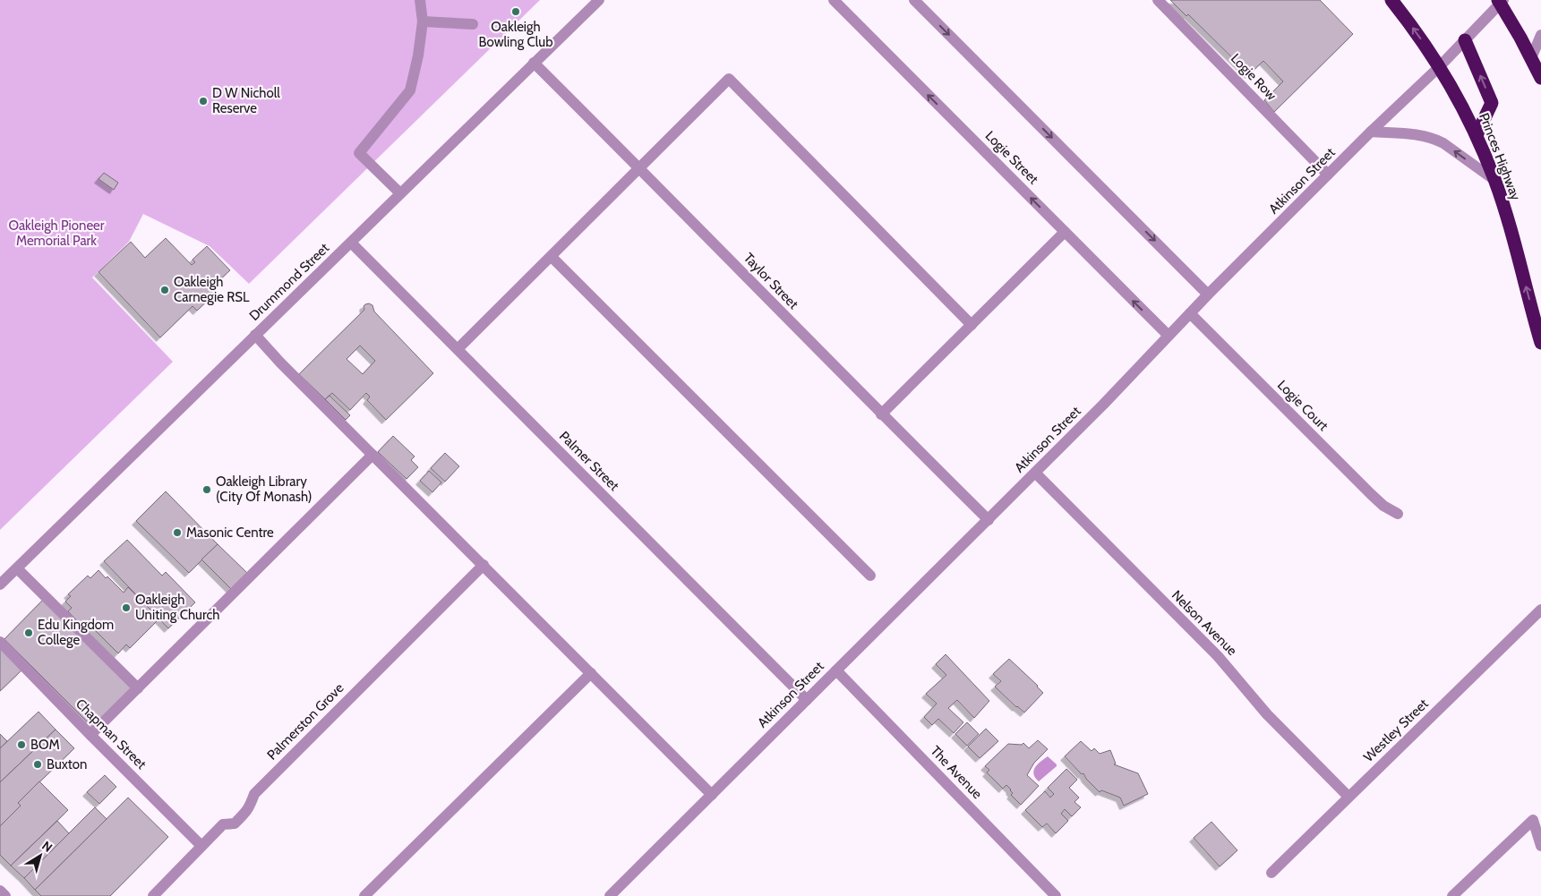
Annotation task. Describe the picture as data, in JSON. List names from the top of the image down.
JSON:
{
  "streets": {
    "highway": ["Princes Highway"],
    "street": [
      "Logie Row",
      "Logie Street",
      "Atkinson Street",
      "Taylor Street",
      "Drummond Street",
      "Logie Court",
      "Palmer Street",
      "Nelson Avenue",
      "Palmerston Grove",
      "Westley Street",
      "Chapman Street",
      "The Avenue"
    ]
  },
  "crossings": [
    ["Logie Row", "Atkinson Street"],
    ["Princes Highway", "Atkinson Street"],
    ["Logie Street", "Atkinson Street"],
    ["Atkinson Street", "Taylor Street"],
    ["Atkinson Street", "Logie Court"],
    ["Atkinson Street", "Palmer Street"],
    ["Atkinson Street", "Nelson Avenue"],
    ["Atkinson Street", "The Avenue"],
    ["Taylor Street", "Drummond Street"],
    ["Drummond Street", "Palmer Street"],
    ["Nelson Avenue", "Westley Street"],
    ["Palmerston Grove", "Chapman Street"]
  ],
  "one_way": ["Princes Highway"],
  "parks": ["Oakleigh Pioneer Memorial Park"],
  "places": [
    "Oakleigh Bowling Club",
    "D W Nicholl Reserve",
    "Oakleigh Carnegie RSL",
    "Oakleigh Library (City Of Monash)",
    "Masonic Centre",
    "Oakleigh Uniting Church",
    "Edu Kingdom College",
    "BOM",
    "Buxton"
  ],
  "north": "top right"
}
